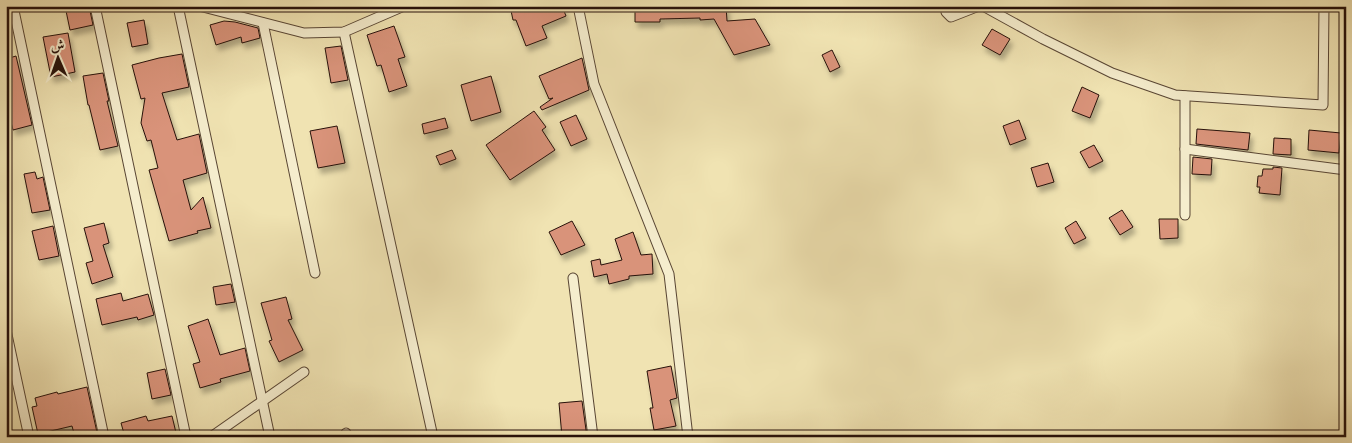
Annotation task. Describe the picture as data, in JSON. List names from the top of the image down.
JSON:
{
  "north": "top"
}
